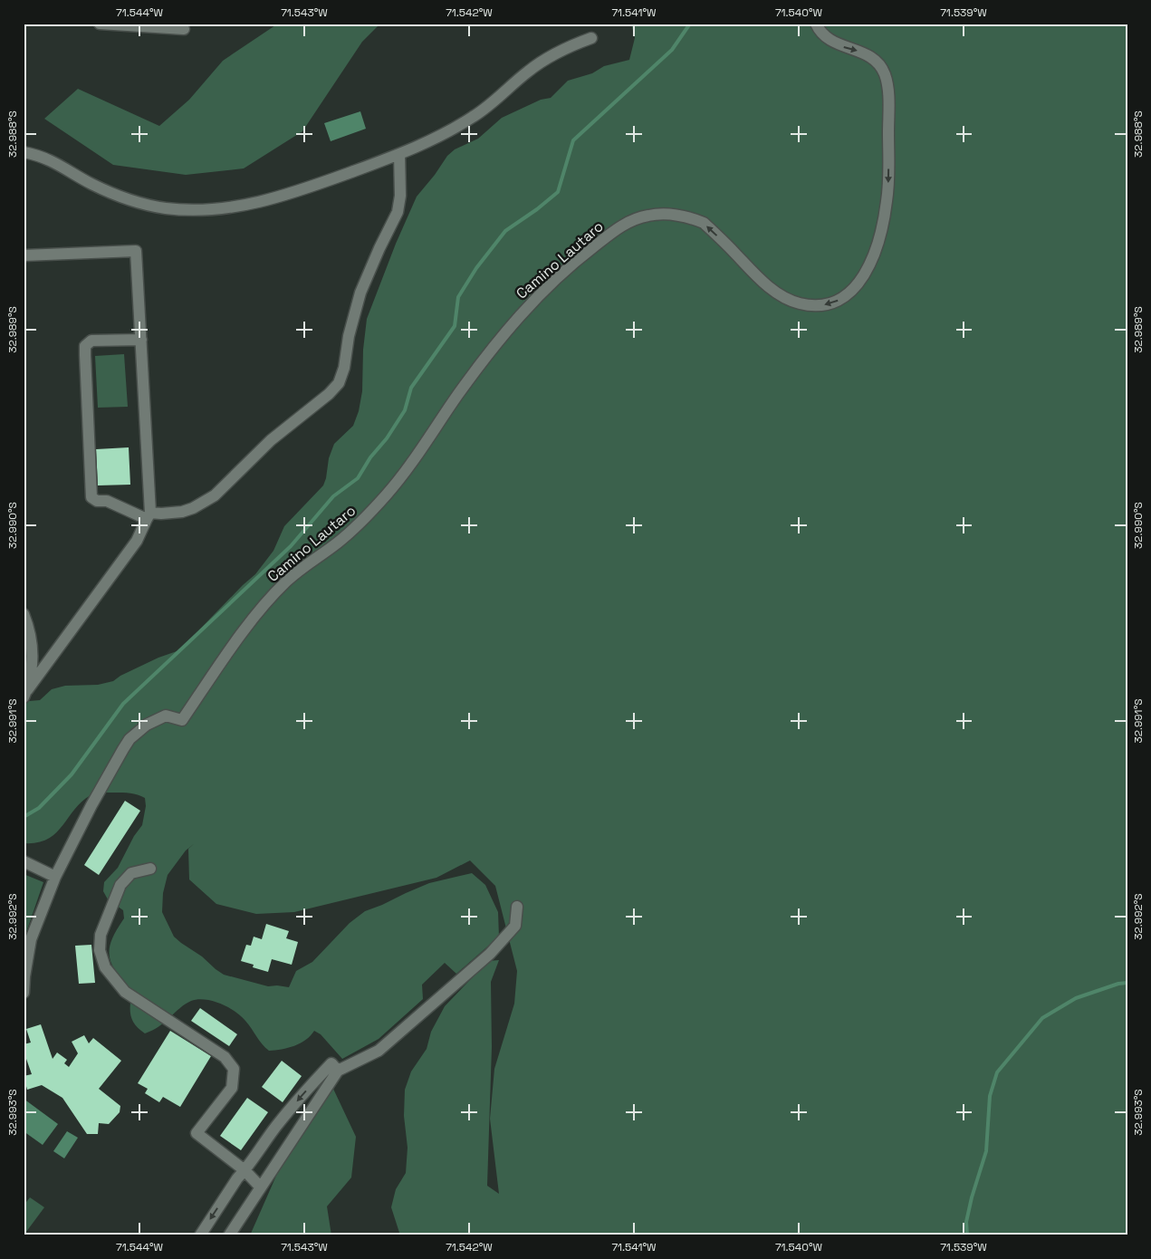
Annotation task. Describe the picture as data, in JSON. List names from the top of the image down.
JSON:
{
  "streets": {
    "street": ["Camino Lautaro"]
  },
  "coordinates": [
    "71.544°W",
    "71.543°W",
    "71.542°W",
    "71.541°W",
    "71.540°W",
    "71.539°W",
    "32.988°S",
    "32.989°S",
    "32.990°S",
    "32.991°S",
    "32.992°S",
    "32.993°S"
  ]
}
